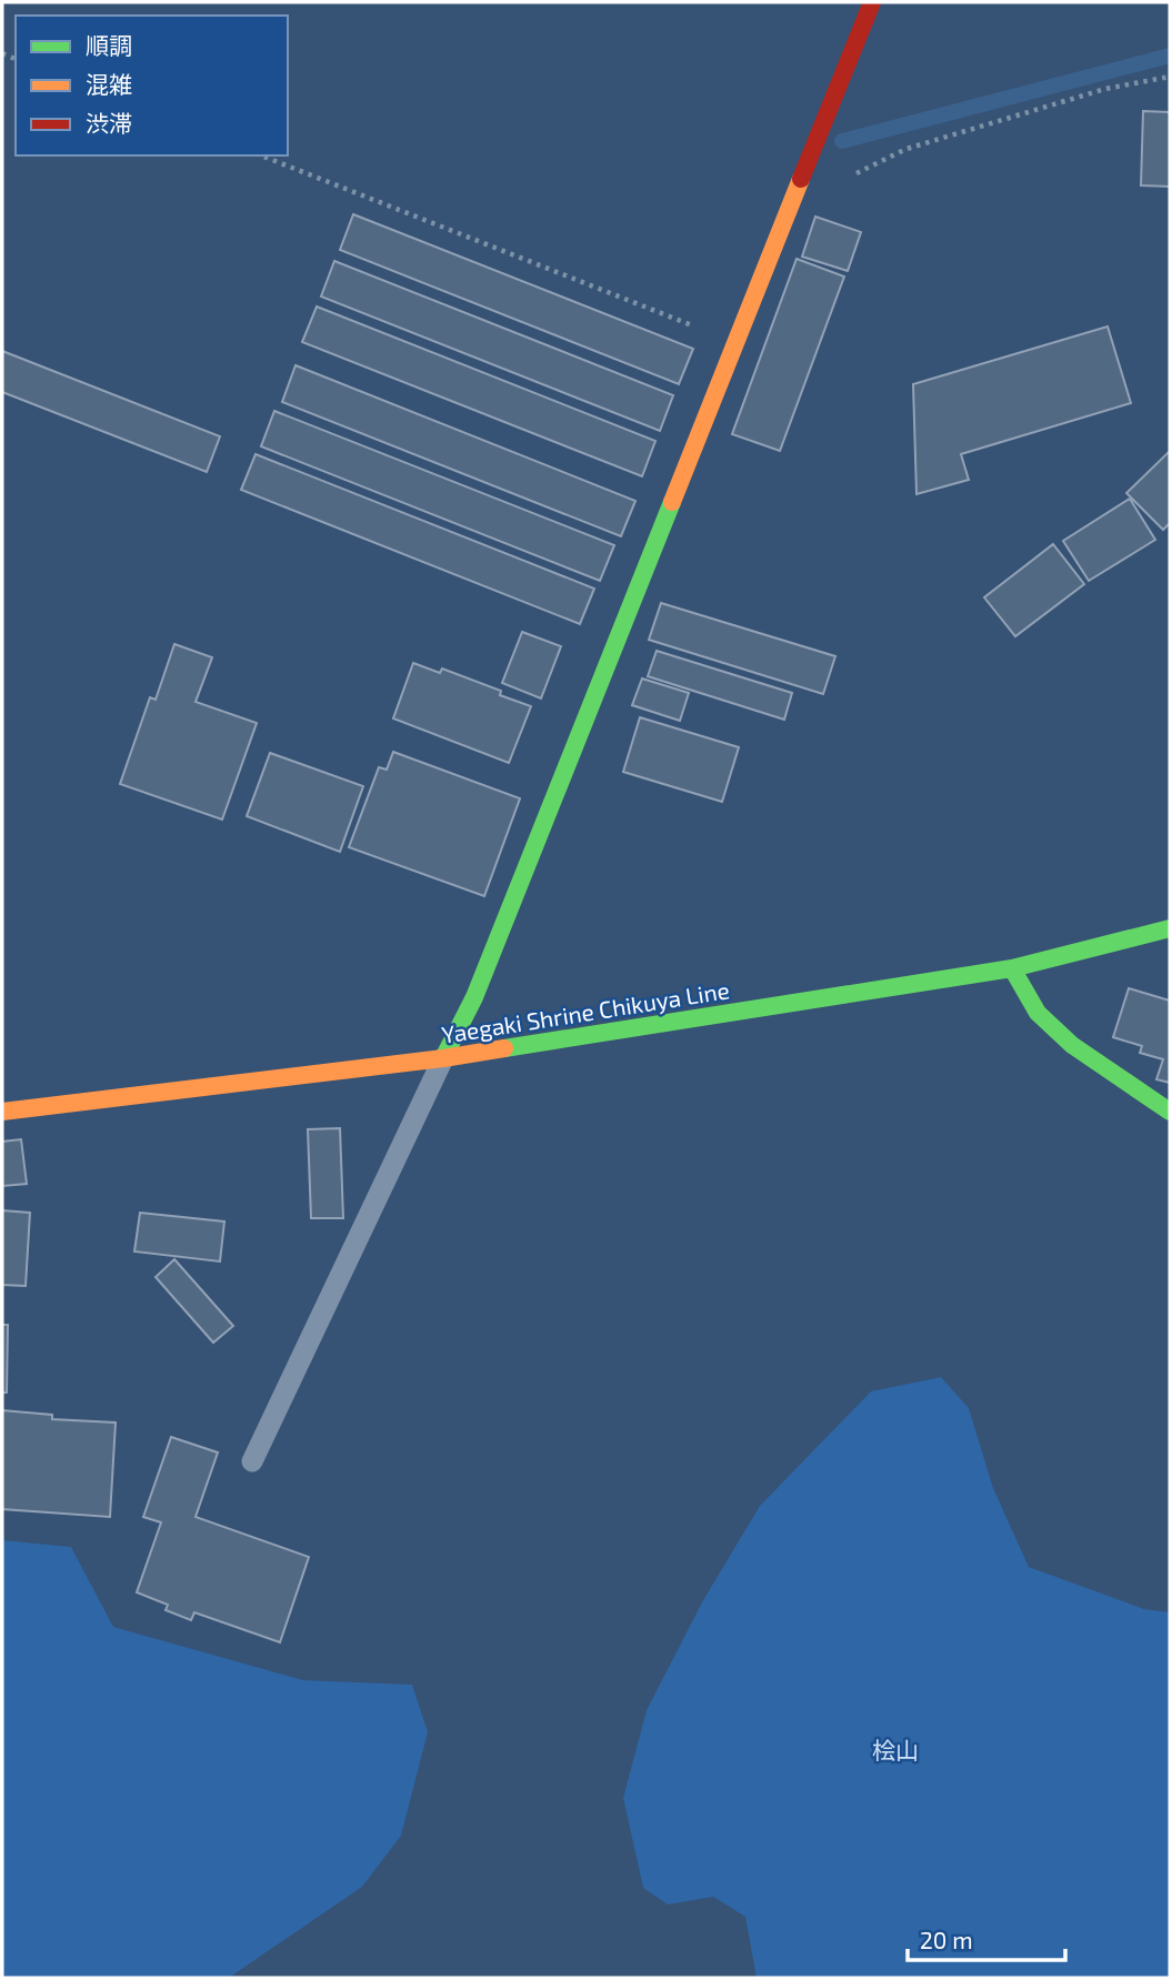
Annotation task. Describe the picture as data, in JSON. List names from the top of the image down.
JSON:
{
  "streets": {
    "street": ["Yaegaki Shrine Chikuya Line"]
  },
  "parks": ["桧山"],
  "legend": ["順調", "混雑", "渋滞"],
  "scale_bar": "20 m"
}
